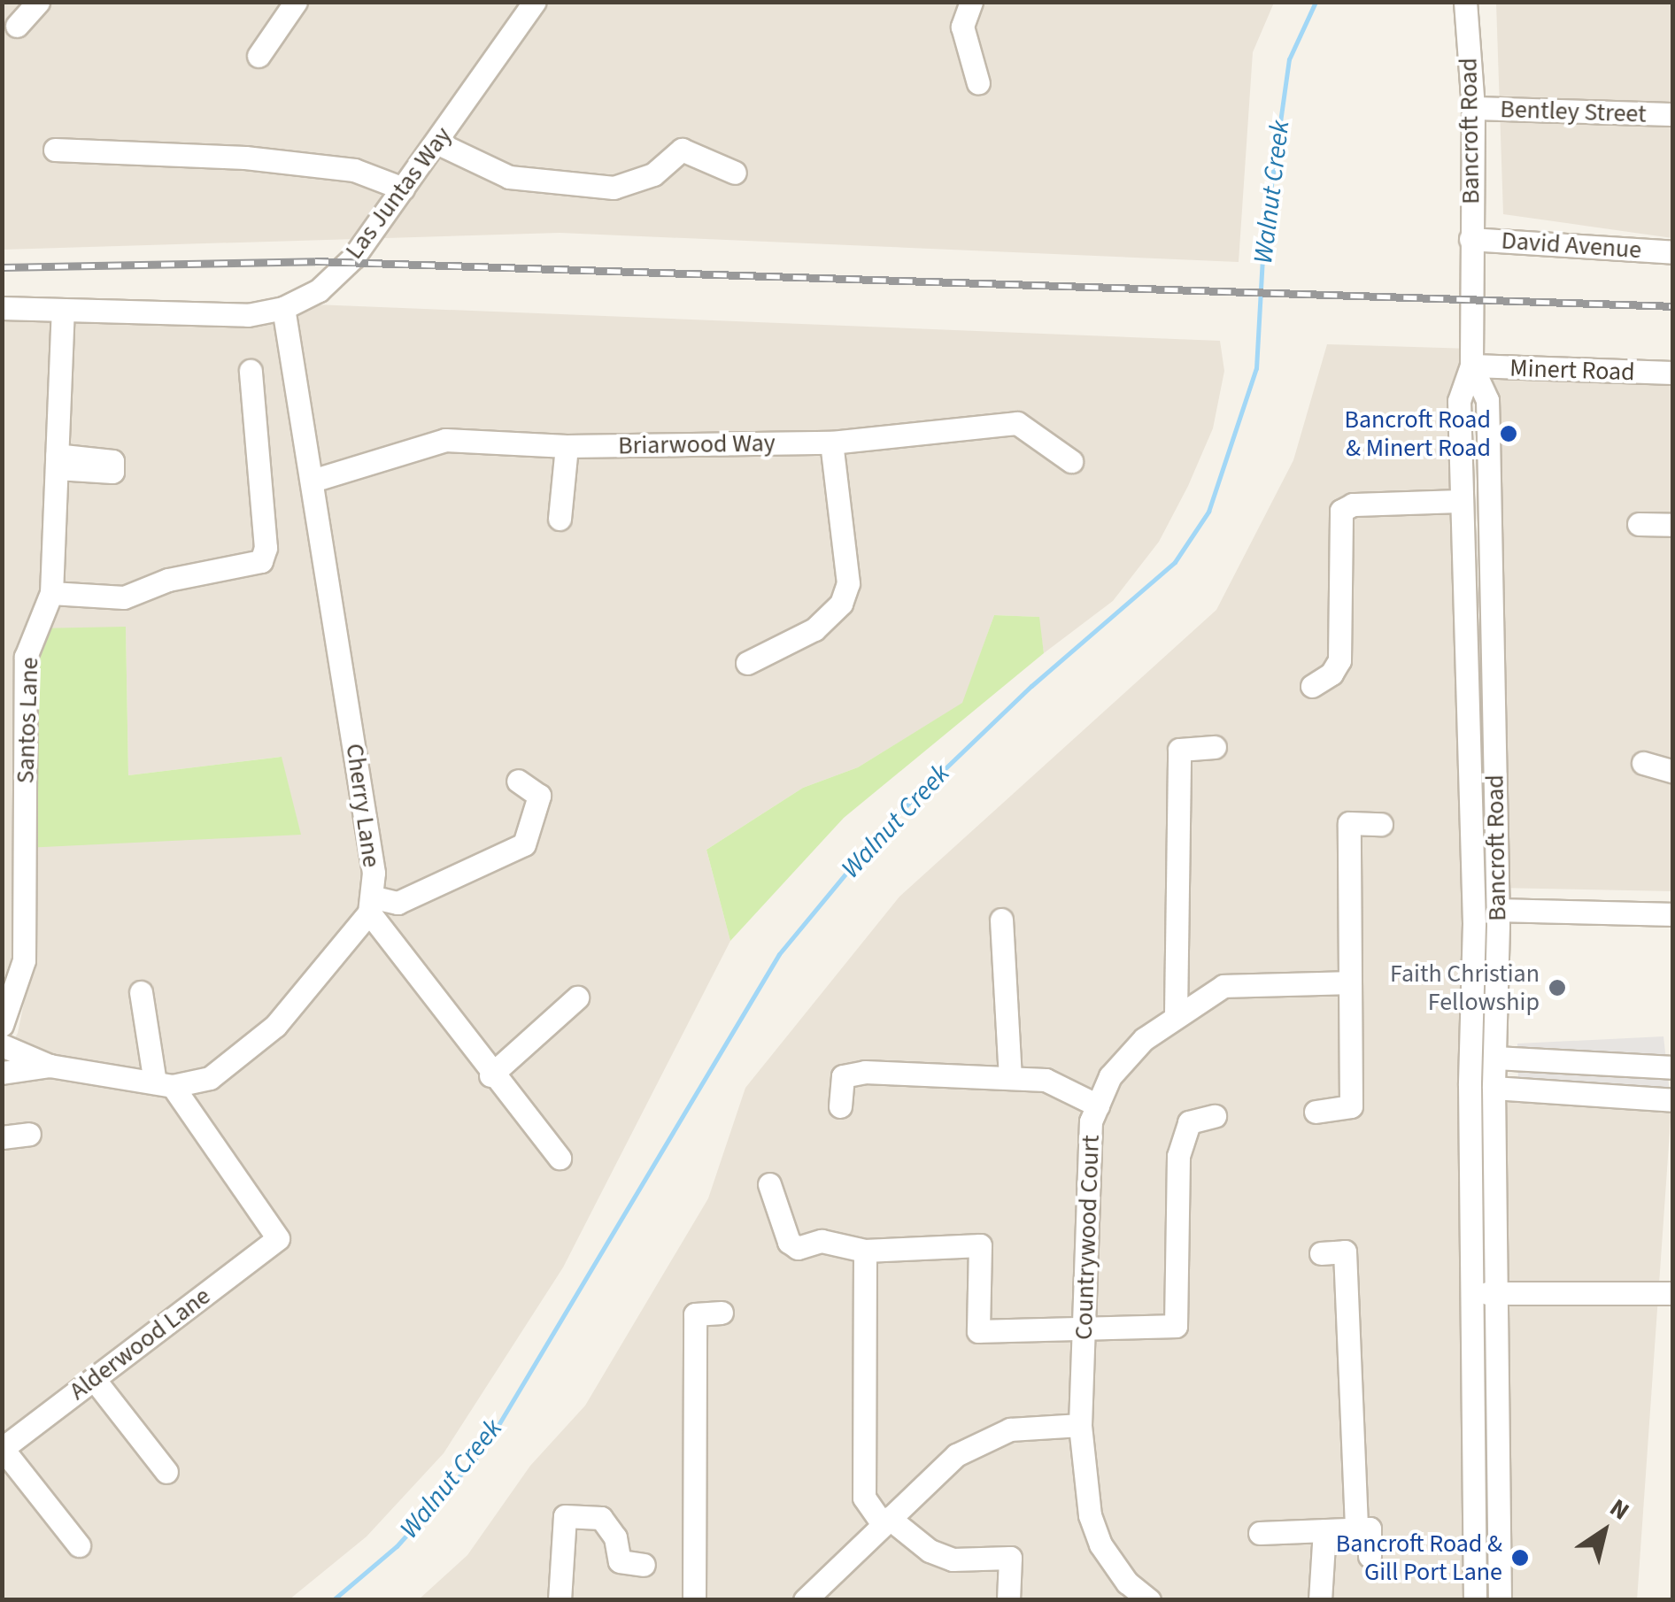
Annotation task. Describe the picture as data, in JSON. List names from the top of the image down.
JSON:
{
  "streets": {
    "street": [
      "Bentley Street",
      "Bancroft Road",
      "Las Juntas Way",
      "David Avenue",
      "Minert Road",
      "Briarwood Way",
      "Santos Lane",
      "Cherry Lane",
      "Countrywood Court",
      "Alderwood Lane"
    ]
  },
  "crossings": [
    ["Bentley Street", "Bancroft Road"],
    ["Bancroft Road", "David Avenue"],
    ["Bancroft Road", "Minert Road"],
    ["Las Juntas Way", "Santos Lane"],
    ["Las Juntas Way", "Cherry Lane"],
    ["Briarwood Way", "Cherry Lane"]
  ],
  "water": ["Walnut Creek"],
  "places": ["Bancroft Road & Minert Road", "Faith Christian Fellowship", "Bancroft Road & Gill Port Lane"],
  "north": "top right"
}
